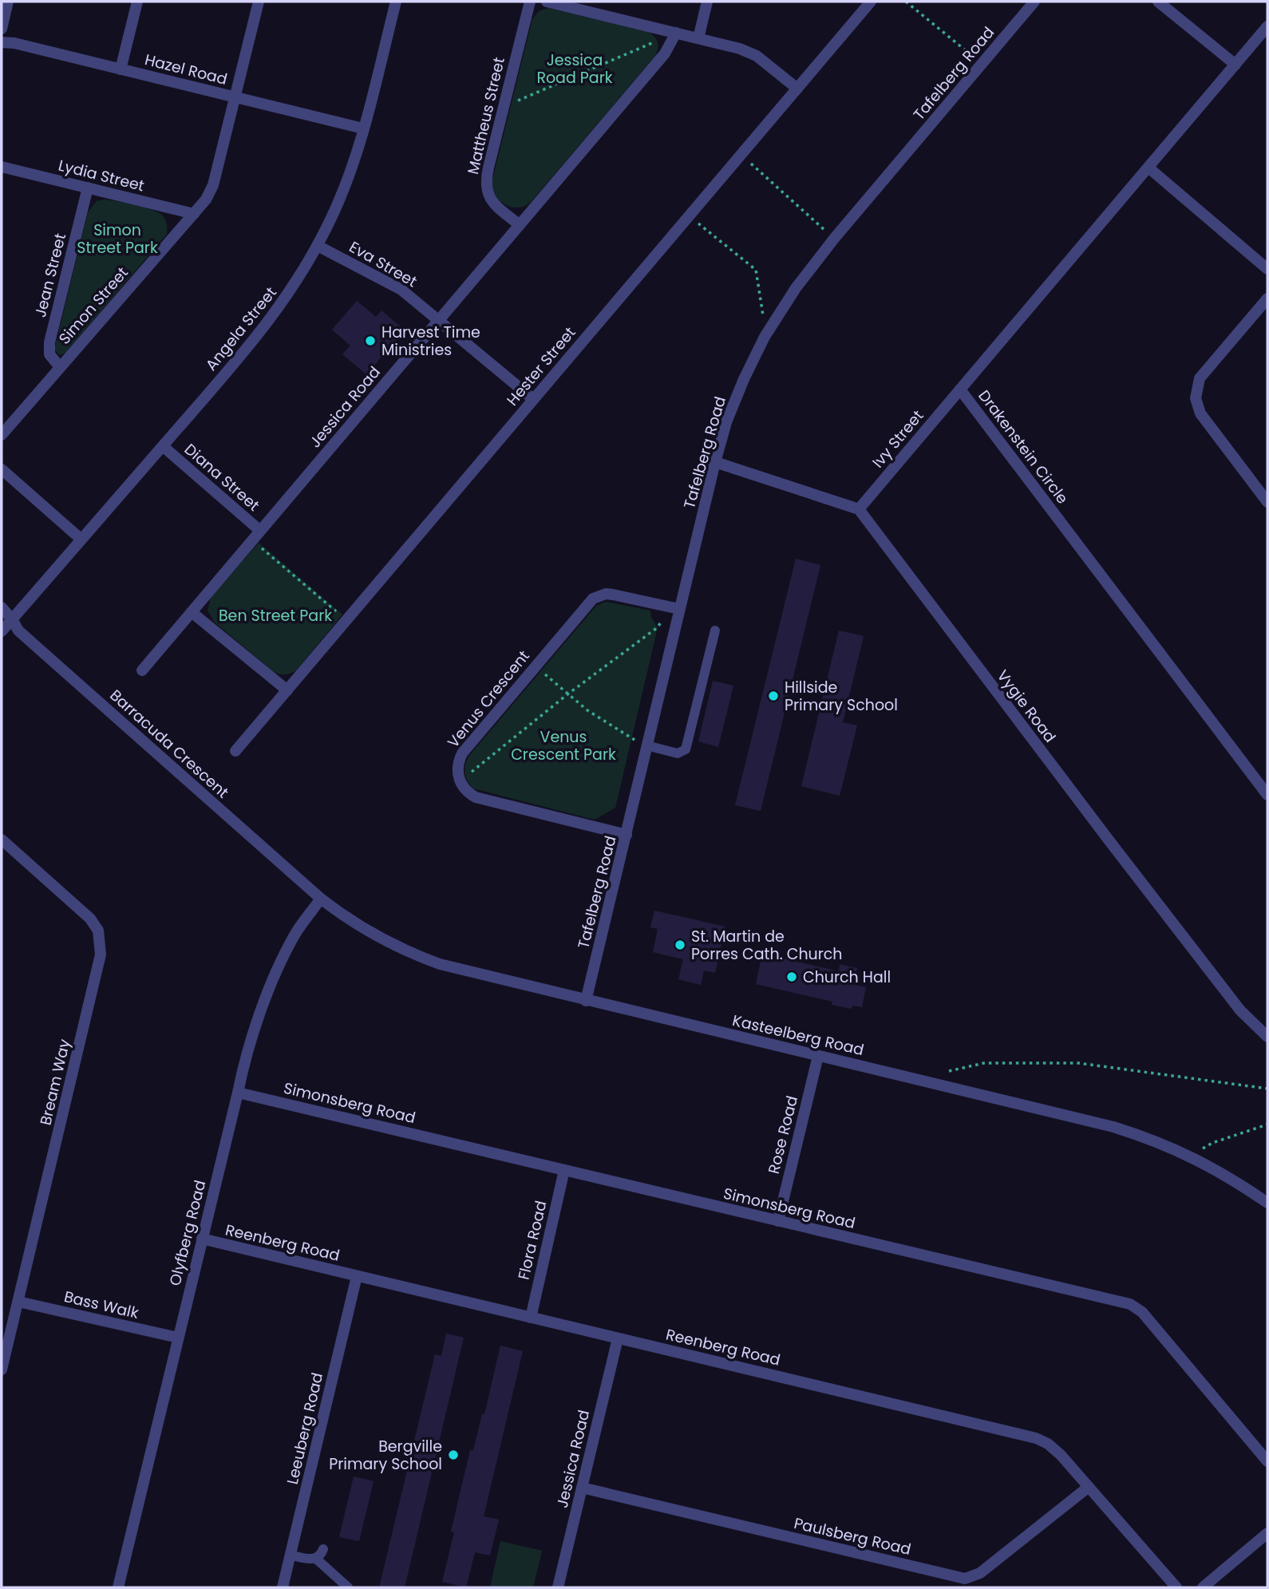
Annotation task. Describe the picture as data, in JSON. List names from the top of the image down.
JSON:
{
  "streets": {
    "street": [
      "Hazel Road",
      "Tafelberg Road",
      "Mattheus Street",
      "Lydia Street",
      "Eva Street",
      "Jean Street",
      "Simon Street",
      "Angela Street",
      "Hester Street",
      "Jessica Road",
      "Ivy Street",
      "Drakenstein Circle",
      "Diana Street",
      "Venus Crescent",
      "Vygie Road",
      "Barracuda Crescent",
      "Kasteelberg Road",
      "Bream Way",
      "Simonsberg Road",
      "Rose Road",
      "Olyfberg Road",
      "Flora Road",
      "Reenberg Road",
      "Bass Walk",
      "Leeuberg Road",
      "Paulsberg Road"
    ]
  },
  "crossings": [
    ["Hazel Road", "Simon Street"],
    ["Hazel Road", "Angela Street"],
    ["Tafelberg Road", "Venus Crescent"],
    ["Tafelberg Road", "Kasteelberg Road"],
    ["Mattheus Street", "Jessica Road"],
    ["Lydia Street", "Jean Street"],
    ["Lydia Street", "Simon Street"],
    ["Eva Street", "Angela Street"],
    ["Eva Street", "Hester Street"],
    ["Eva Street", "Jessica Road"],
    ["Jean Street", "Simon Street"],
    ["Angela Street", "Diana Street"],
    ["Angela Street", "Barracuda Crescent"],
    ["Jessica Road", "Diana Street"],
    ["Jessica Road", "Reenberg Road"],
    ["Jessica Road", "Paulsberg Road"],
    ["Ivy Street", "Drakenstein Circle"],
    ["Ivy Street", "Vygie Road"],
    ["Barracuda Crescent", "Kasteelberg Road"],
    ["Barracuda Crescent", "Olyfberg Road"],
    ["Kasteelberg Road", "Rose Road"],
    ["Kasteelberg Road", "Olyfberg Road"],
    ["Bream Way", "Bass Walk"],
    ["Simonsberg Road", "Rose Road"],
    ["Simonsberg Road", "Olyfberg Road"],
    ["Simonsberg Road", "Flora Road"],
    ["Olyfberg Road", "Reenberg Road"],
    ["Olyfberg Road", "Bass Walk"],
    ["Flora Road", "Reenberg Road"],
    ["Reenberg Road", "Leeuberg Road"],
    ["Reenberg Road", "Paulsberg Road"]
  ],
  "parks": [
    "Jessica Road Park",
    "Simon Street Park",
    "Ben Street Park",
    "Venus Crescent Park"
  ],
  "places": [
    "Harvest Time Ministries",
    "Hillside Primary School",
    "St. Martin de Porres Cath. Church",
    "Church Hall",
    "Bergville Primary School"
  ]
}
